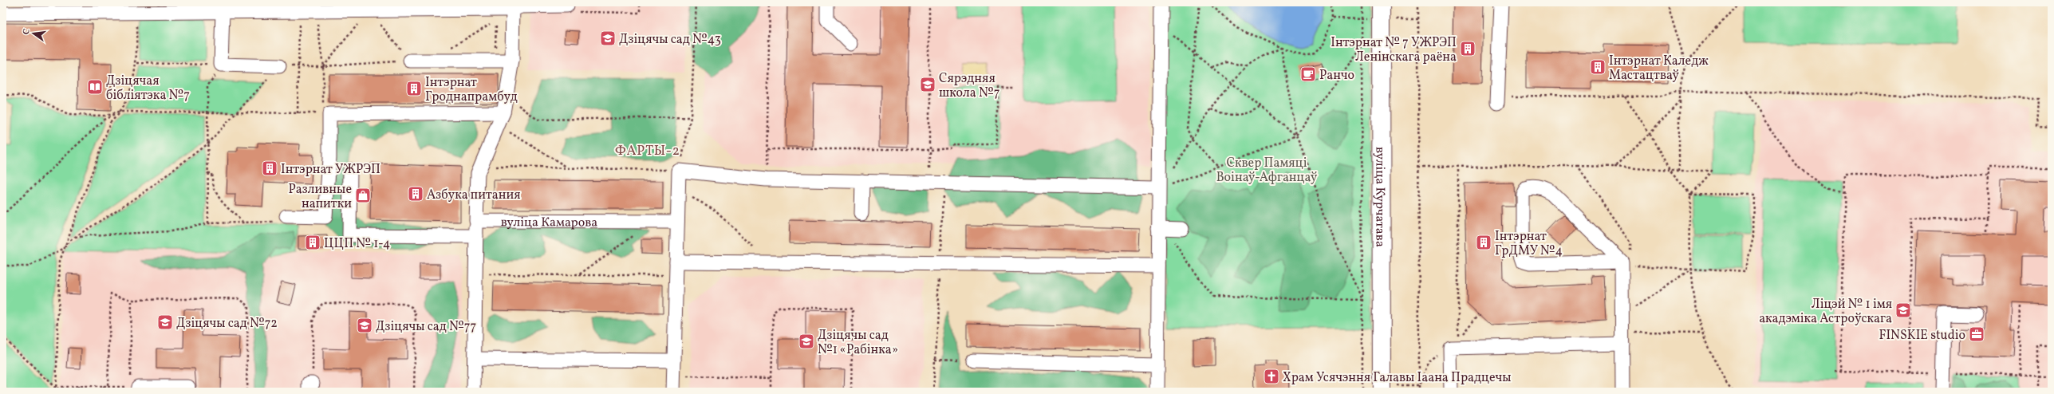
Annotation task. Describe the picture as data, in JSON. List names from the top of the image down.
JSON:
{
  "streets": {
    "main road": ["вуліца Курчатава"],
    "street": ["вуліца Камарова"]
  },
  "districts": ["ФАРТЫ-2"],
  "parks": ["Сквер Памяці Воінаў-Афганцаў"],
  "places": {
    "school or university": [
      "Дзіцячы сад №43",
      "Сярэдняя школа №7",
      "Ліцэй № 1 імя акадэміка Астроўскага",
      "Дзіцячы сад №72",
      "Дзіцячы сад №77",
      "Дзіцячы сад №1 «Рабінка»"
    ],
    "building": [
      "Інтэрнат № 7 УЖРЭП Ленінскага раёна",
      "Інтэрнат Каледж Мастацтваў",
      "Інтэрнат Гроднапрамбуд",
      "Інтэрнат УЖРЭП",
      "Азбука питания",
      "ЦЦП № 1-4",
      "Інтэрнат ГрДМУ №4"
    ],
    "cafe": ["Ранчо"],
    "library": ["Дзіцячая бібліятэка №7"],
    "shop": ["Разливные напитки"],
    "office": ["FINSKIE studio"],
    "church": ["Храм Усячэння Галавы Іаана Прадцечы"]
  },
  "north": "left"
}
